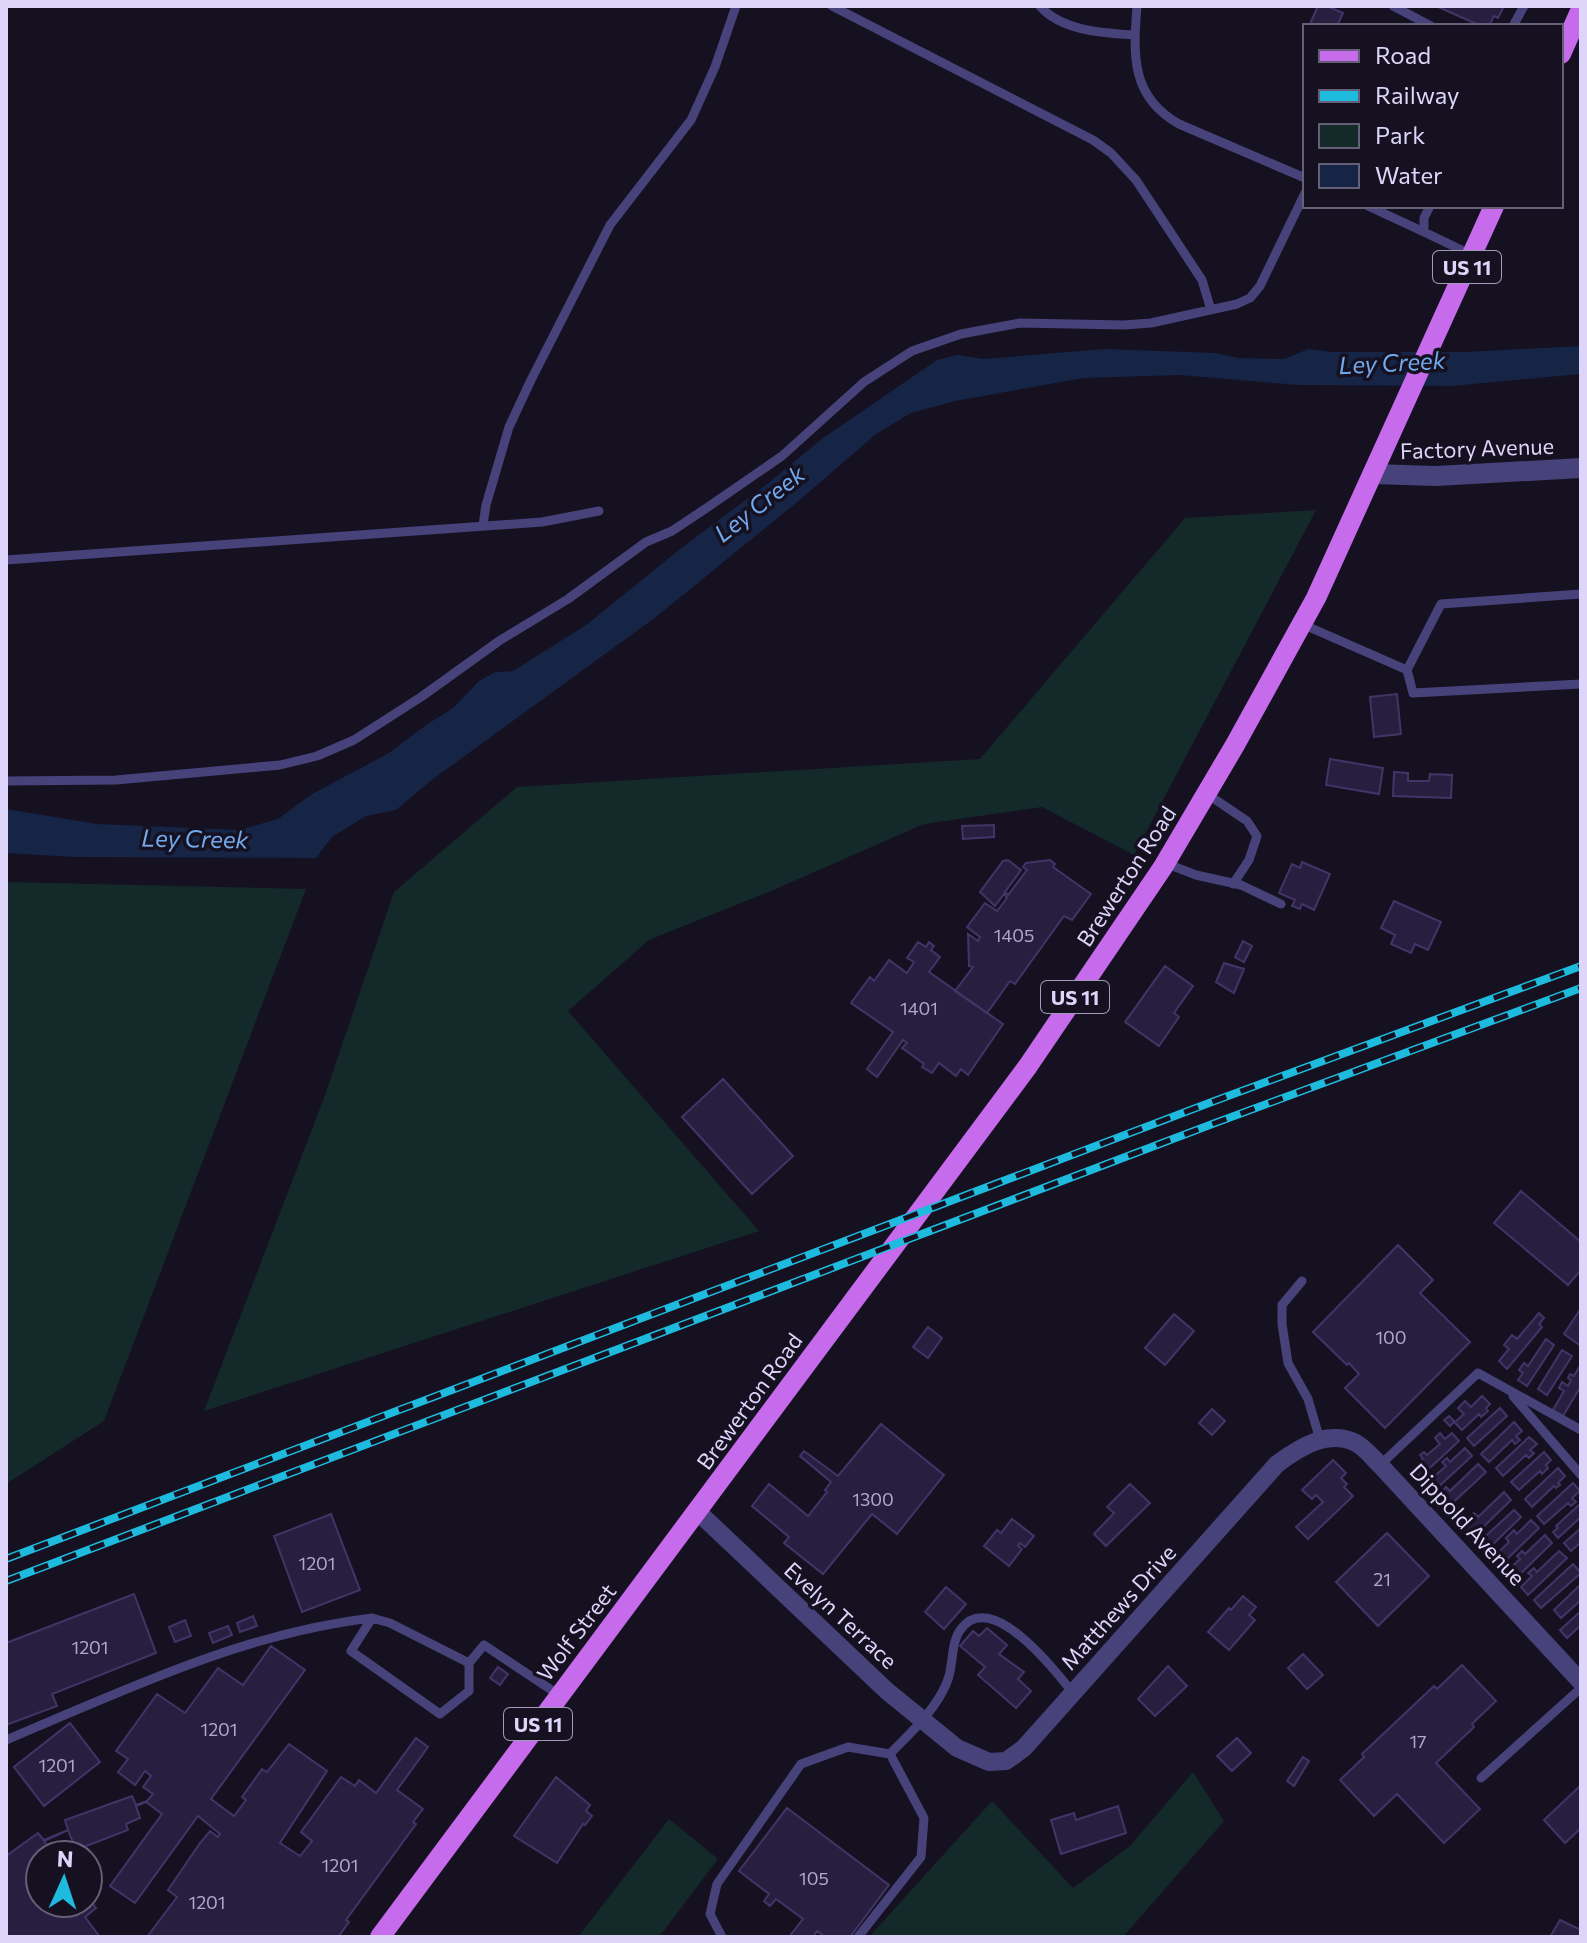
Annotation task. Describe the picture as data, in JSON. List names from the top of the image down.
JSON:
{
  "streets": {
    "main road": ["US 11", "Brewerton Road", "Wolf Street"],
    "street": [
      "Factory Avenue",
      "Dippold Avenue",
      "Matthews Drive",
      "Evelyn Terrace"
    ]
  },
  "crossings": [
    ["Factory Avenue", "Brewerton Road"],
    ["Brewerton Road", "Evelyn Terrace"],
    ["Brewerton Road", "Wolf Street"],
    ["Dippold Avenue", "Matthews Drive"],
    ["Matthews Drive", "Evelyn Terrace"],
    ["Evelyn Terrace", "Wolf Street"]
  ],
  "water": ["Ley Creek"],
  "house_numbers": [
    "1405",
    "1401",
    "100",
    "1300",
    "1201",
    "21",
    "1201",
    "1201",
    "17",
    "1201",
    "1201",
    "105",
    "1201"
  ],
  "legend": [
    "Road",
    "Railway",
    "Park",
    "Water"
  ],
  "north": "top"
}
